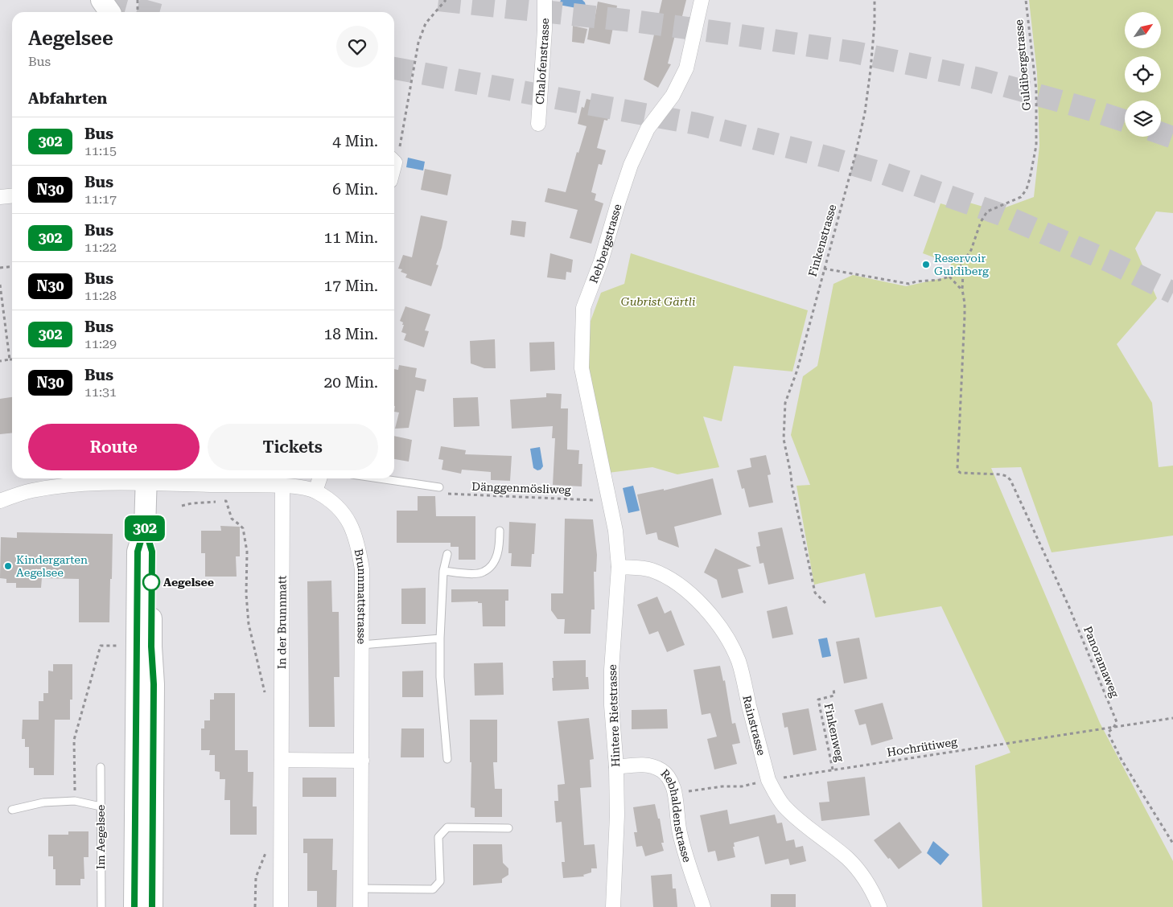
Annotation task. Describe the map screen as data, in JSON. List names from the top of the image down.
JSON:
{
  "streets": {
    "street": [
      "Chalofenstrasse",
      "Rebbergstrasse",
      "Brunnmattstrasse",
      "In der Brunnmatt",
      "Hintere Rietstrasse",
      "Rainstrasse",
      "Rebhaldenstrasse"
    ],
    "lane": ["Im Aegelsee"],
    "path": [
      "Guldibergstrasse",
      "Finkenstrasse",
      "Dänggenmösliweg",
      "Panoramaweg",
      "Finkenweg",
      "Hochrütiweg"
    ]
  },
  "crossings": [
    ["Rebbergstrasse", "Dänggenmösliweg"],
    ["Rebbergstrasse", "Hintere Rietstrasse"],
    ["Dänggenmösliweg", "Hintere Rietstrasse"],
    ["Brunnmattstrasse", "In der Brunnmatt"],
    ["Panoramaweg", "Hochrütiweg"],
    ["Hintere Rietstrasse", "Rainstrasse"],
    ["Hintere Rietstrasse", "Rebhaldenstrasse"],
    ["Rainstrasse", "Hochrütiweg"],
    ["Finkenweg", "Hochrütiweg"],
    ["Hochrütiweg", "Rebhaldenstrasse"]
  ],
  "parks": ["Gubrist Gärtli"],
  "places": ["Reservoir Guldiberg", "Kindergarten Aegelsee", "Aegelsee"],
  "lines": ["bus line 302"],
  "north": "top right",
  "page": {
    "on_map": "302",
    "heading": [
      ["Aegelsee", "Bus"],
      "Abfahrten"
    ],
    "list": [
      {
        "mark": "302",
        "name": "Bus",
        "note": "11:15",
        "value": "4 Min."
      },
      {
        "mark": "N30",
        "name": "Bus",
        "note": "11:17",
        "value": "6 Min."
      },
      {
        "mark": "302",
        "name": "Bus",
        "note": "11:22",
        "value": "11 Min."
      },
      {
        "mark": "N30",
        "name": "Bus",
        "note": "11:28",
        "value": "17 Min."
      },
      {
        "mark": "302",
        "name": "Bus",
        "note": "11:29",
        "value": "18 Min."
      },
      {
        "mark": "N30",
        "name": "Bus",
        "note": "11:31",
        "value": "20 Min."
      }
    ],
    "buttons": ["Route", "Tickets"]
  }
}
